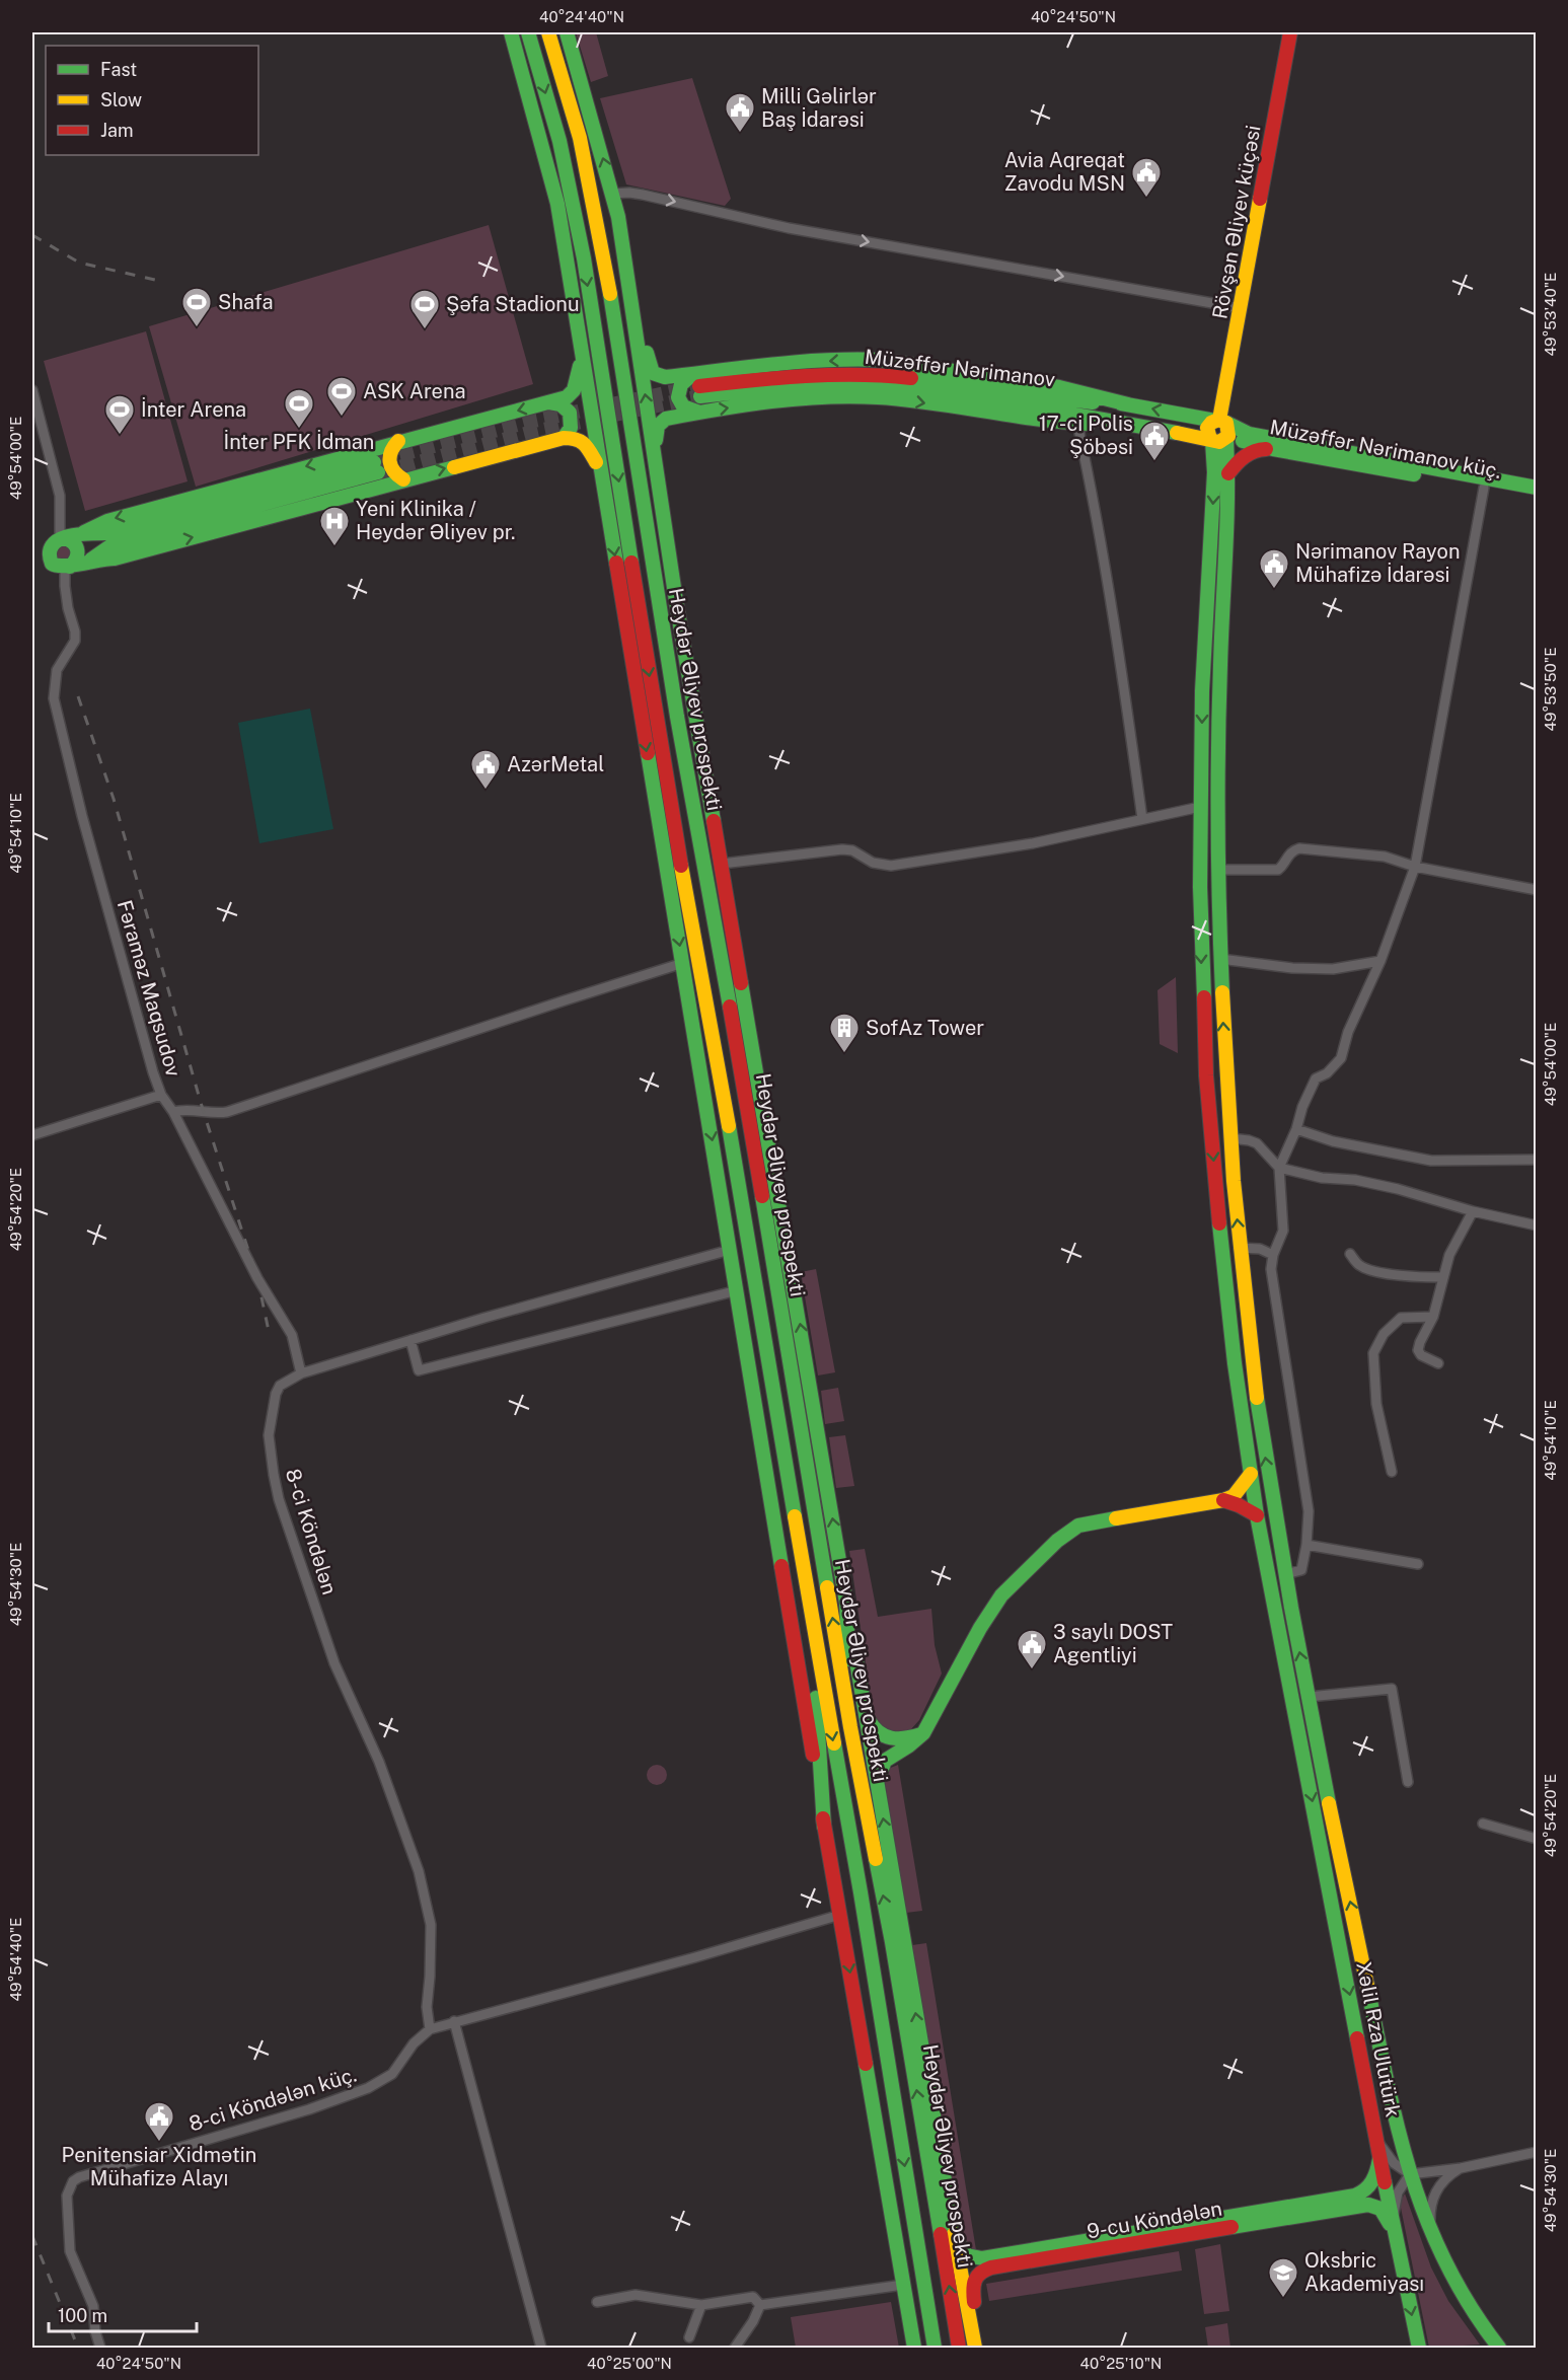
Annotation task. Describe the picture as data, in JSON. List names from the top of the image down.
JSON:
{
  "streets": {
    "main road": [
      "Rövşən Əliyev küçəsi",
      "Müzəffər Nərimanov",
      "Müzəffər Nərimanov küç.",
      "Heydər Əliyev prospekti",
      "Xəlil Rza Ulutürk",
      "9-cu Köndələn"
    ],
    "street": ["Fəraməz Maqsudov", "8-ci Köndələn", "8-ci Köndələn küç."]
  },
  "crossings": [
    ["Rövşən Əliyev küçəsi", "Müzəffər Nərimanov"],
    ["Rövşən Əliyev küçəsi", "Müzəffər Nərimanov küç."],
    ["Rövşən Əliyev küçəsi", "Xəlil Rza Ulutürk"],
    ["Müzəffər Nərimanov küç.", "Xəlil Rza Ulutürk"],
    ["Fəraməz Maqsudov", "8-ci Köndələn"],
    ["8-ci Köndələn", "8-ci Köndələn küç."],
    ["Xəlil Rza Ulutürk", "9-cu Köndələn"]
  ],
  "places": {
    "public building": [
      "Milli Gəlirlər Baş İdarəsi",
      "Avia Aqreqat Zavodu MSN",
      "17-ci Polis Şöbəsi",
      "Nərimanov Rayon Mühafizə İdarəsi",
      "AzərMetal",
      "3 saylı DOST Agentliyi",
      "Penitensiar Xidmətin Mühafizə Alayı"
    ],
    "sports": [
      "Shafa",
      "Şəfa Stadionu",
      "ASK Arena",
      "İnter PFK İdman",
      "İnter Arena"
    ],
    "hospital": ["Yeni Klinika / Heydər Əliyev pr."],
    "building": ["SofAz Tower"],
    "school or university": ["Oksbric Akademiyası"]
  },
  "legend": ["Fast", "Slow", "Jam"],
  "scale_bar": "100 m",
  "coordinates": [
    "40°24'40\"N",
    "40°24'50\"N",
    "49°53'40\"E",
    "49°54'00\"E",
    "49°53'50\"E",
    "49°54'10\"E",
    "49°54'20\"E",
    "49°54'30\"E",
    "49°54'40\"E",
    "40°25'00\"N",
    "40°25'10\"N"
  ]
}
